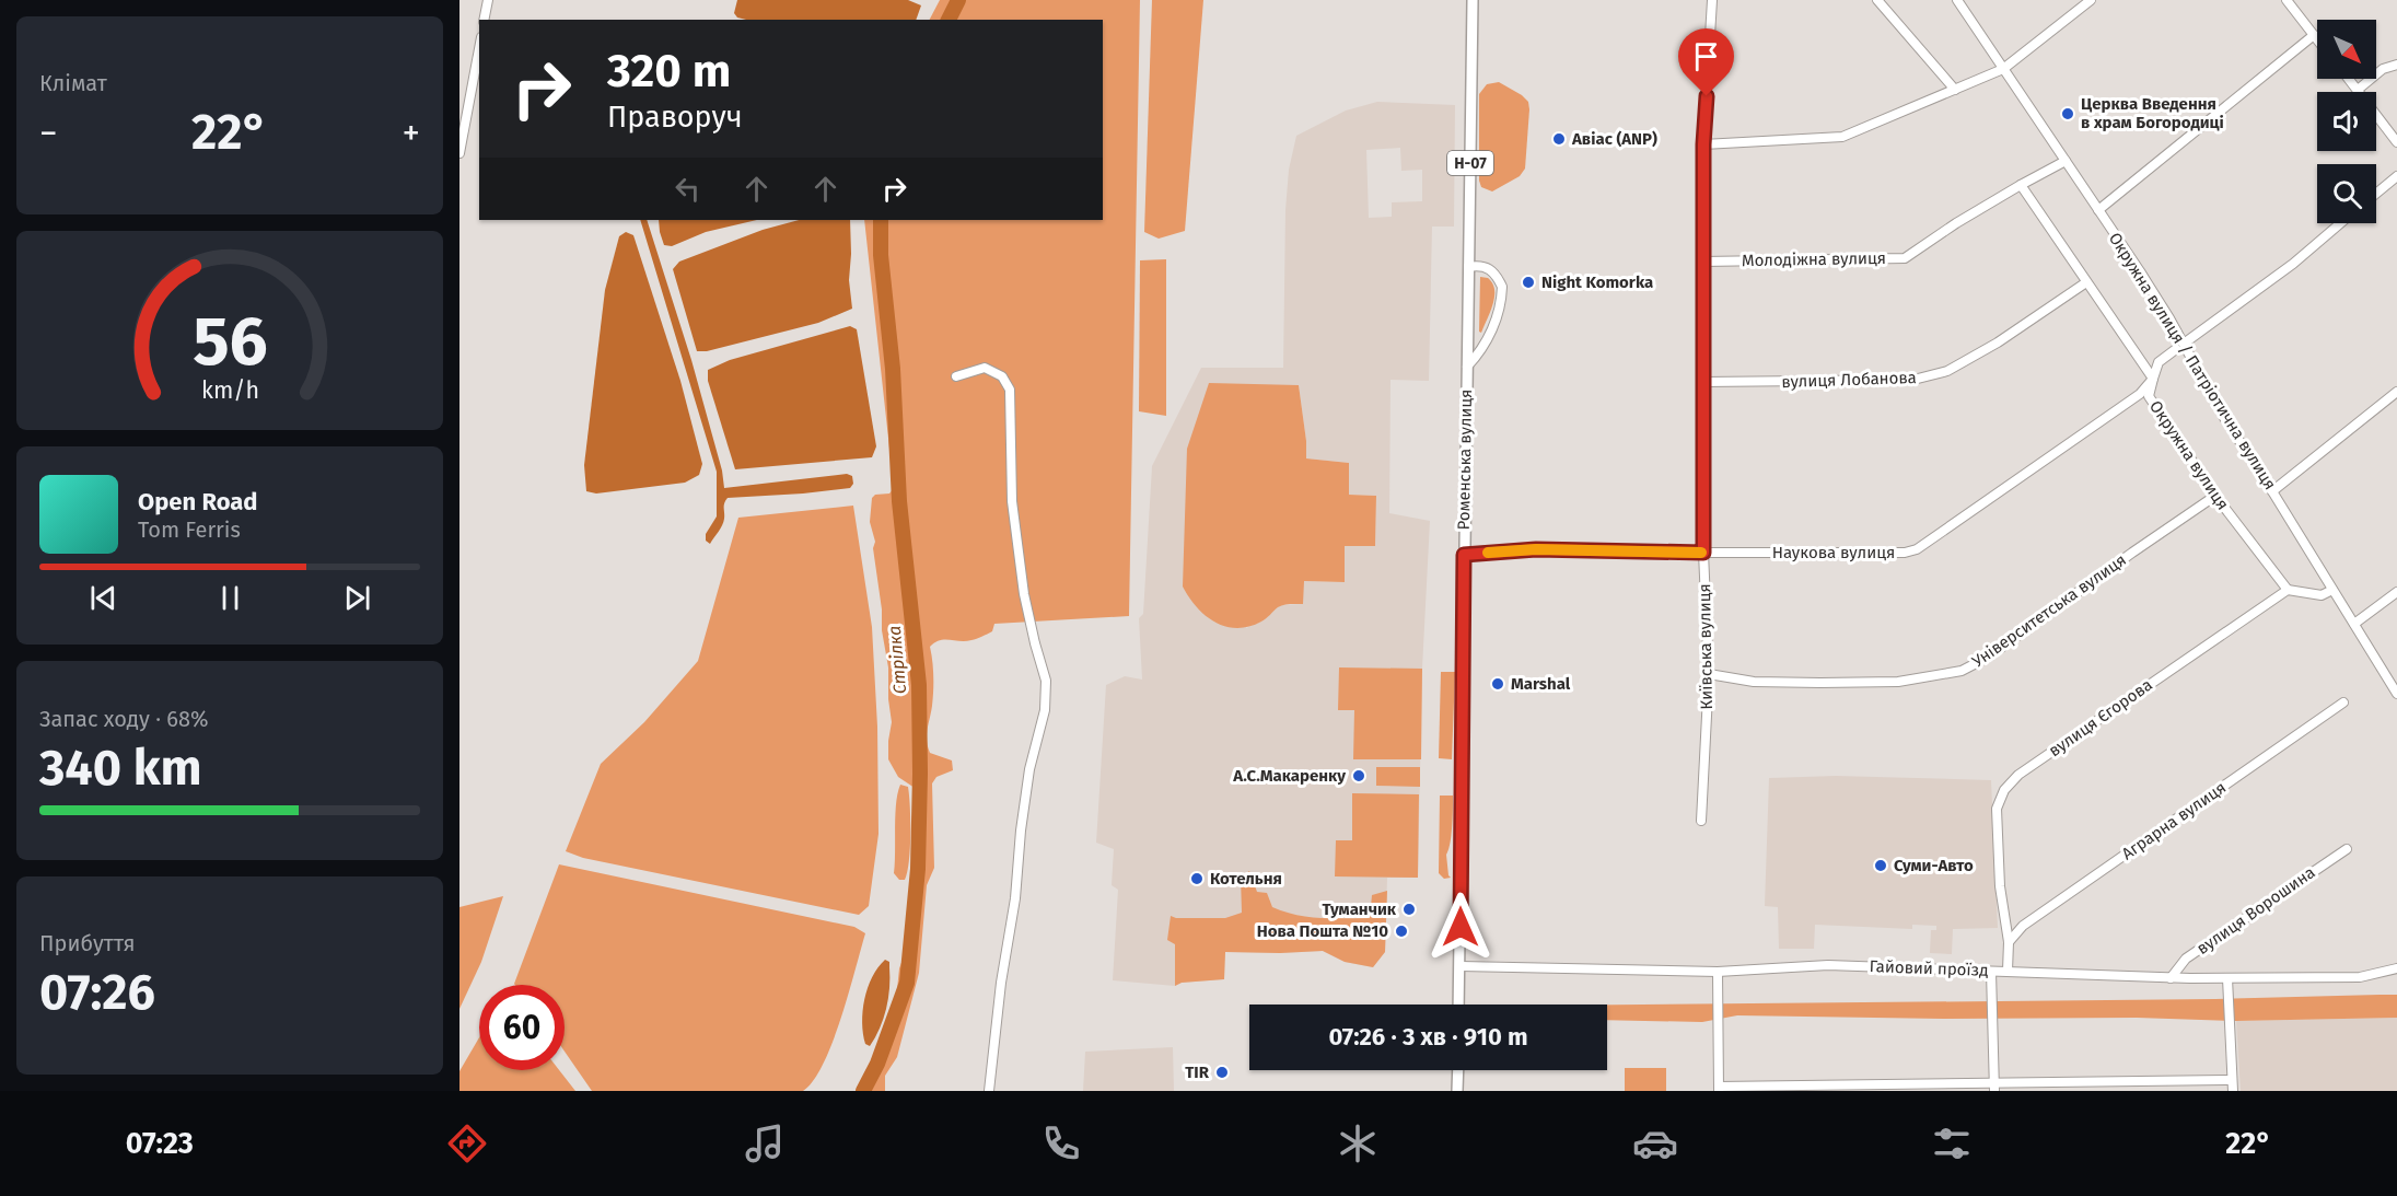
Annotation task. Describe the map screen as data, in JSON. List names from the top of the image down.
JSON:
{
  "streets": {
    "main road": ["Н-07", "Роменська вулиця"],
    "street": [
      "Молодіжна вулиця",
      "Окружна вулиця / Патріотична вулиця",
      "вулиця Лобанова",
      "Окружна вулиця",
      "Наукова вулиця",
      "Університетська вулиця",
      "Київська вулиця",
      "вулиця Єгорова",
      "Аграрна вулиця",
      "вулиця Ворошина",
      "Гайовий проїзд"
    ]
  },
  "crossings": [
    ["Молодіжна вулиця", "Окружна вулиця / Патріотична вулиця"],
    ["Молодіжна вулиця", "Окружна вулиця"],
    ["Молодіжна вулиця", "Київська вулиця"],
    ["Окружна вулиця / Патріотична вулиця", "Наукова вулиця"],
    ["вулиця Лобанова", "Окружна вулиця"],
    ["вулиця Лобанова", "Київська вулиця"],
    ["Окружна вулиця", "Наукова вулиця"],
    ["Окружна вулиця", "Університетська вулиця"],
    ["Окружна вулиця", "вулиця Єгорова"],
    ["Роменська вулиця", "Наукова вулиця"],
    ["Роменська вулиця", "Гайовий проїзд"],
    ["Наукова вулиця", "Київська вулиця"],
    ["Університетська вулиця", "Київська вулиця"],
    ["вулиця Єгорова", "Аграрна вулиця"],
    ["вулиця Єгорова", "Гайовий проїзд"],
    ["вулиця Ворошина", "Гайовий проїзд"]
  ],
  "water": ["Стрілка"],
  "places": [
    "Церква Введення в храм Богородиці",
    "Авіас (ANP)",
    "Night Komorka",
    "Marshal",
    "А.С.Макаренку",
    "Суми-Авто",
    "Котельня",
    "Туманчик",
    "Нова Пошта №10",
    "TIR"
  ],
  "north": "bottom right",
  "page": {
    "tile": [
      "Клімат",
      ["Запас ходу · 68%", "340 km"],
      ["Прибуття", "07:26"]
    ],
    "turn": ["320 m", "Праворуч"],
    "heat": ["−", "22°", "+"],
    "song": ["Open Road", "Tom Ferris"],
    "limit": "60",
    "trip": "07:26 · 3 хв · 910 m",
    "tabs": ["07:23", "22°"],
    "gauge": ["56", "km/h"]
  }
}
